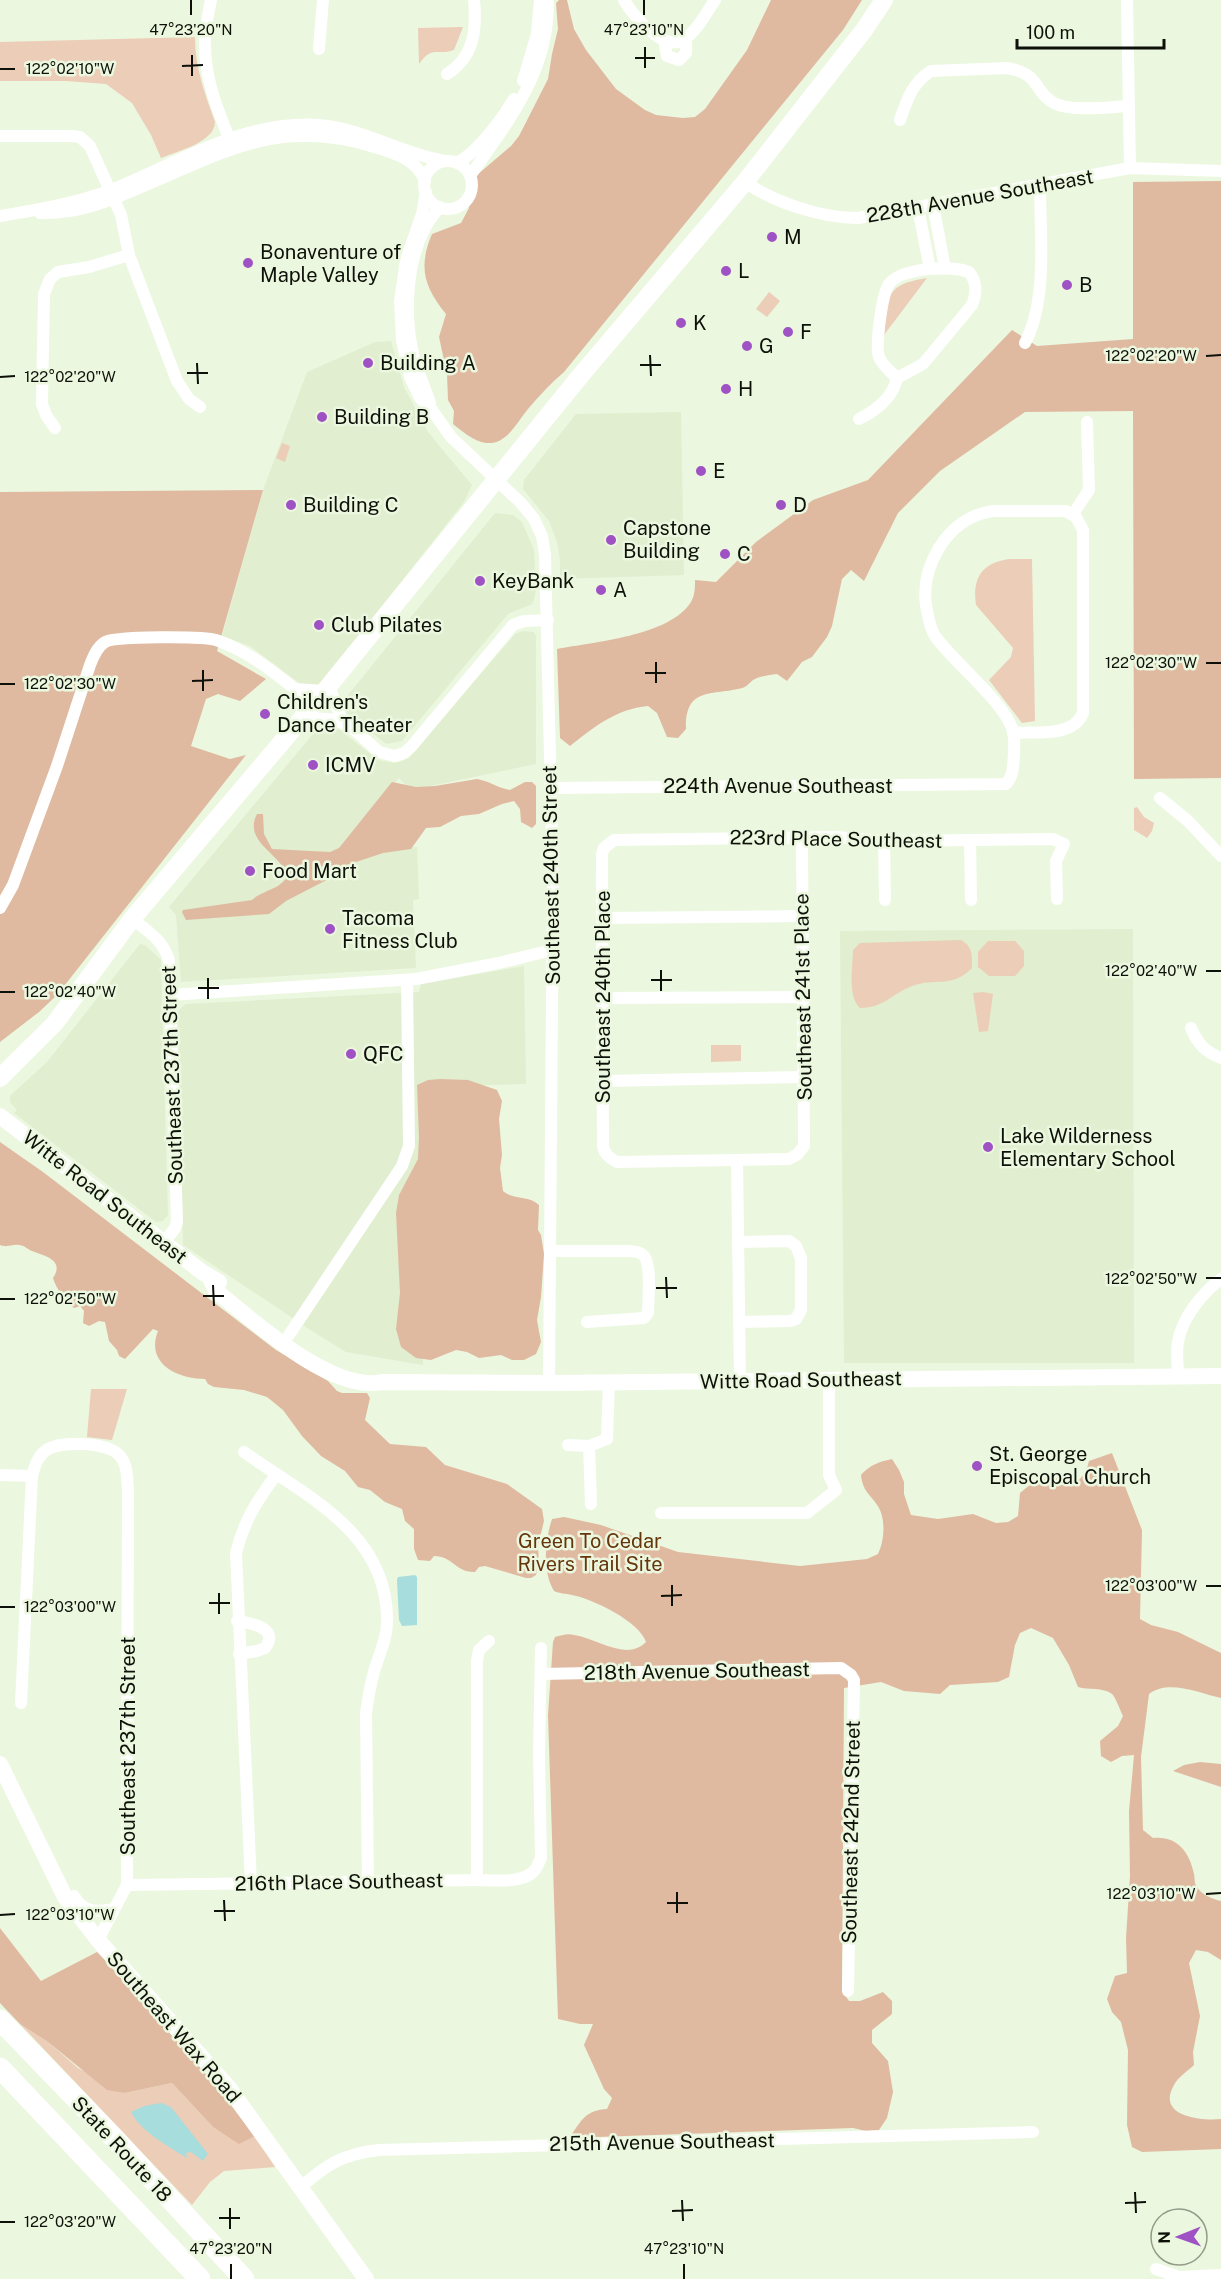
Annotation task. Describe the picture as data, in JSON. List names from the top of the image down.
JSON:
{
  "streets": {
    "highway": ["State Route 18"],
    "street": [
      "228th Avenue Southeast",
      "224th Avenue Southeast",
      "223rd Place Southeast",
      "Southeast 240th Street",
      "Southeast 240th Place",
      "Southeast 241st Place",
      "Southeast 237th Street",
      "Witte Road Southeast",
      "218th Avenue Southeast",
      "Southeast 242nd Street",
      "216th Place Southeast",
      "Southeast Wax Road",
      "215th Avenue Southeast"
    ]
  },
  "crossings": [
    ["224th Avenue Southeast", "Southeast 240th Street"],
    ["223rd Place Southeast", "Southeast 240th Place"],
    ["223rd Place Southeast", "Southeast 241st Place"],
    ["Southeast 240th Street", "Witte Road Southeast"],
    ["Southeast 240th Place", "Southeast 241st Place"],
    ["Southeast 237th Street", "Witte Road Southeast"],
    ["Southeast 237th Street", "216th Place Southeast"],
    ["Southeast 237th Street", "Southeast Wax Road"],
    ["218th Avenue Southeast", "Southeast 242nd Street"],
    ["218th Avenue Southeast", "216th Place Southeast"],
    ["Southeast Wax Road", "215th Avenue Southeast"]
  ],
  "parks": ["Green To Cedar Rivers Trail Site"],
  "places": [
    "M",
    "Bonaventure of Maple Valley",
    "L",
    "B",
    "K",
    "F",
    "G",
    "Building A",
    "H",
    "Building B",
    "E",
    "Building C",
    "D",
    "Capstone Building",
    "C",
    "KeyBank",
    "A",
    "Club Pilates",
    "Children's Dance Theater",
    "ICMV",
    "Food Mart",
    "Tacoma Fitness Club",
    "QFC",
    "Lake Wilderness Elementary School",
    "St. George Episcopal Church"
  ],
  "scale_bar": "100 m",
  "north": "left",
  "coordinates": [
    "47°23'20\"N",
    "47°23'10\"N",
    "122°02'10\"W",
    "122°02'20\"W",
    "122°02'30\"W",
    "122°02'40\"W",
    "122°02'50\"W",
    "122°03'00\"W",
    "122°03'10\"W",
    "122°03'20\"W"
  ]
}
